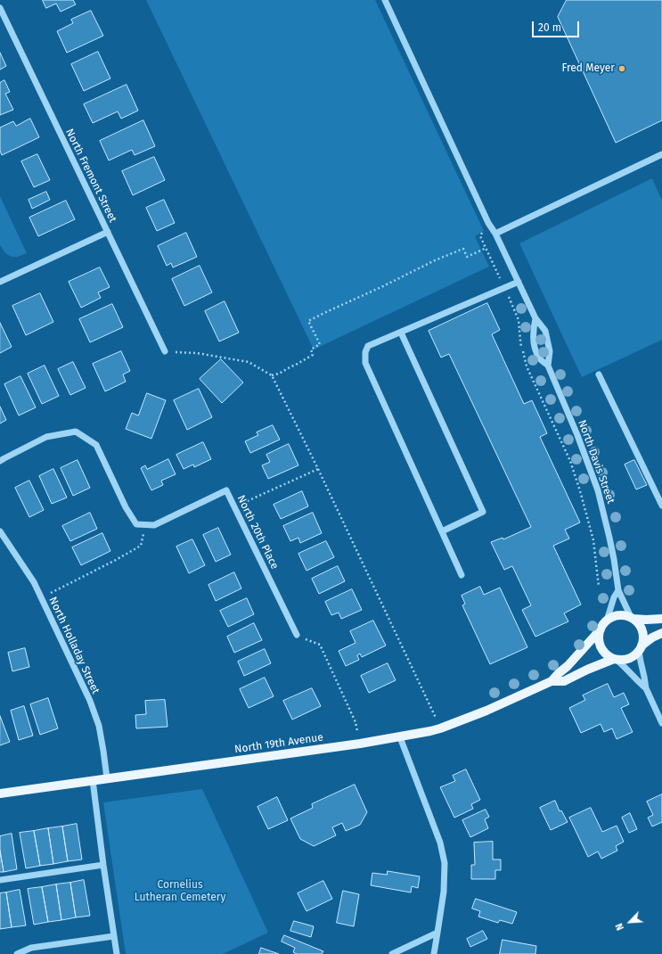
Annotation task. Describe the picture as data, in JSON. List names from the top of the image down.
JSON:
{
  "streets": {
    "main road": ["North 19th Avenue"],
    "street": [
      "North Fremont Street",
      "North Davis Street",
      "North 20th Place",
      "North Holladay Street"
    ]
  },
  "crossings": [
    ["North Davis Street", "North 19th Avenue"],
    ["North Holladay Street", "North 19th Avenue"]
  ],
  "parks": ["Cornelius Lutheran Cemetery"],
  "places": ["Fred Meyer"],
  "scale_bar": "20 m",
  "north": "bottom left"
}
